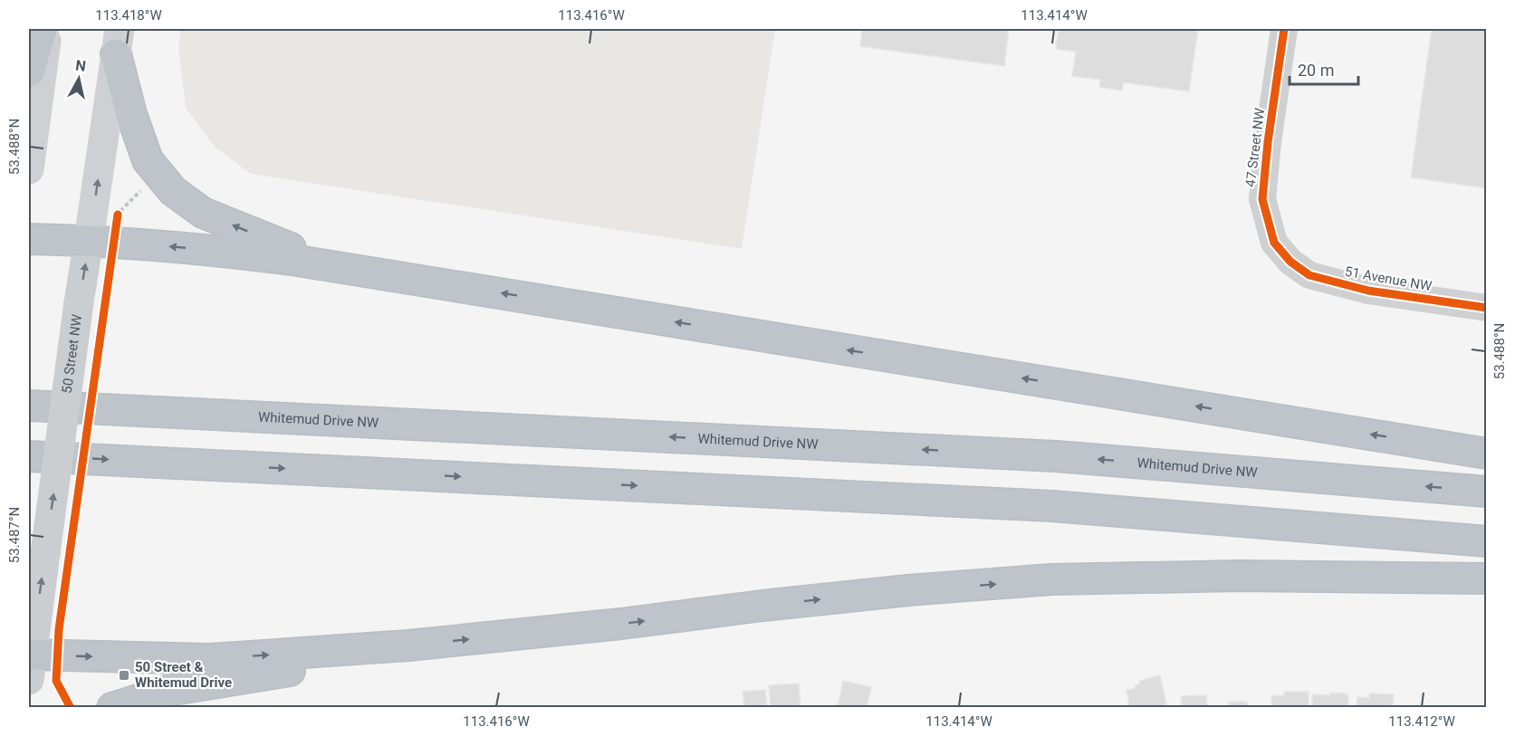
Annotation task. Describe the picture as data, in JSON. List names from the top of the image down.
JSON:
{
  "streets": {
    "highway": ["Whitemud Drive NW"],
    "main road": ["50 Street NW"],
    "street": ["47 Street NW", "51 Avenue NW"]
  },
  "crossings": [
    ["47 Street NW", "51 Avenue NW"]
  ],
  "one_way": ["50 Street NW"],
  "places": {
    "transit": ["50 Street & Whitemud Drive"]
  },
  "scale_bar": "20 m",
  "north": "top",
  "coordinates": [
    "113.418°W",
    "113.416°W",
    "113.414°W",
    "53.488°N",
    "53.487°N",
    "113.412°W"
  ]
}
